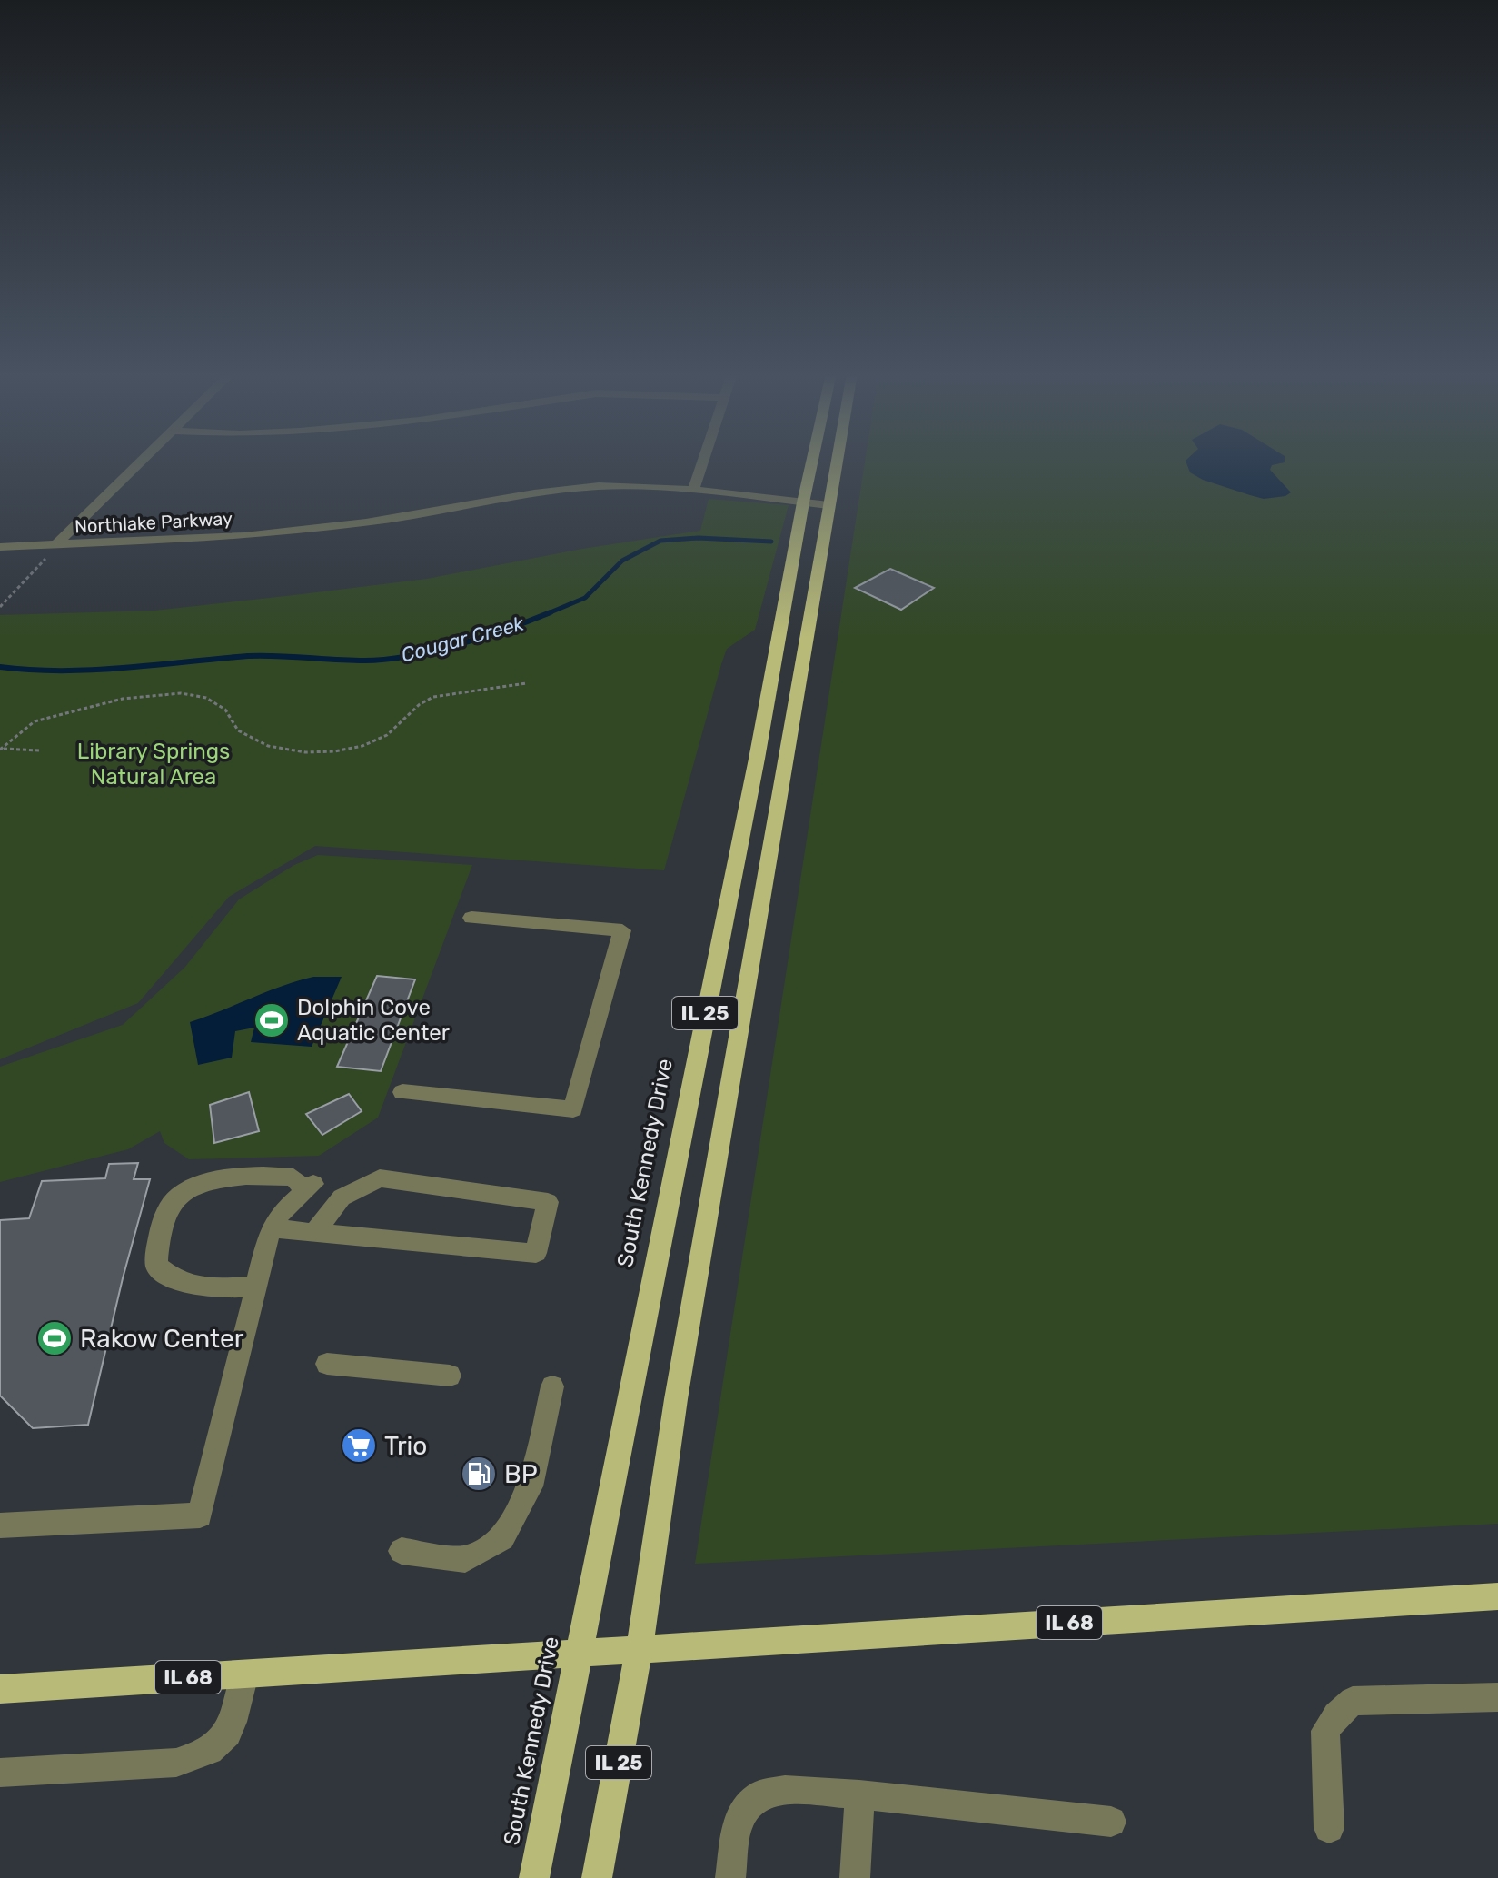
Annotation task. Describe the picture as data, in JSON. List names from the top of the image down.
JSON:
{
  "streets": {
    "main road": ["IL 25", "South Kennedy Drive", "IL 68"],
    "street": ["Northlake Parkway"]
  },
  "crossings": [
    ["Northlake Parkway", "South Kennedy Drive"],
    ["South Kennedy Drive", "IL 68"]
  ],
  "water": ["Cougar Creek"],
  "parks": ["Library Springs Natural Area"],
  "places": {
    "sports": ["Dolphin Cove Aquatic Center", "Rakow Center"],
    "supermarket": ["Trio"],
    "fuel station": ["BP"]
  }
}
